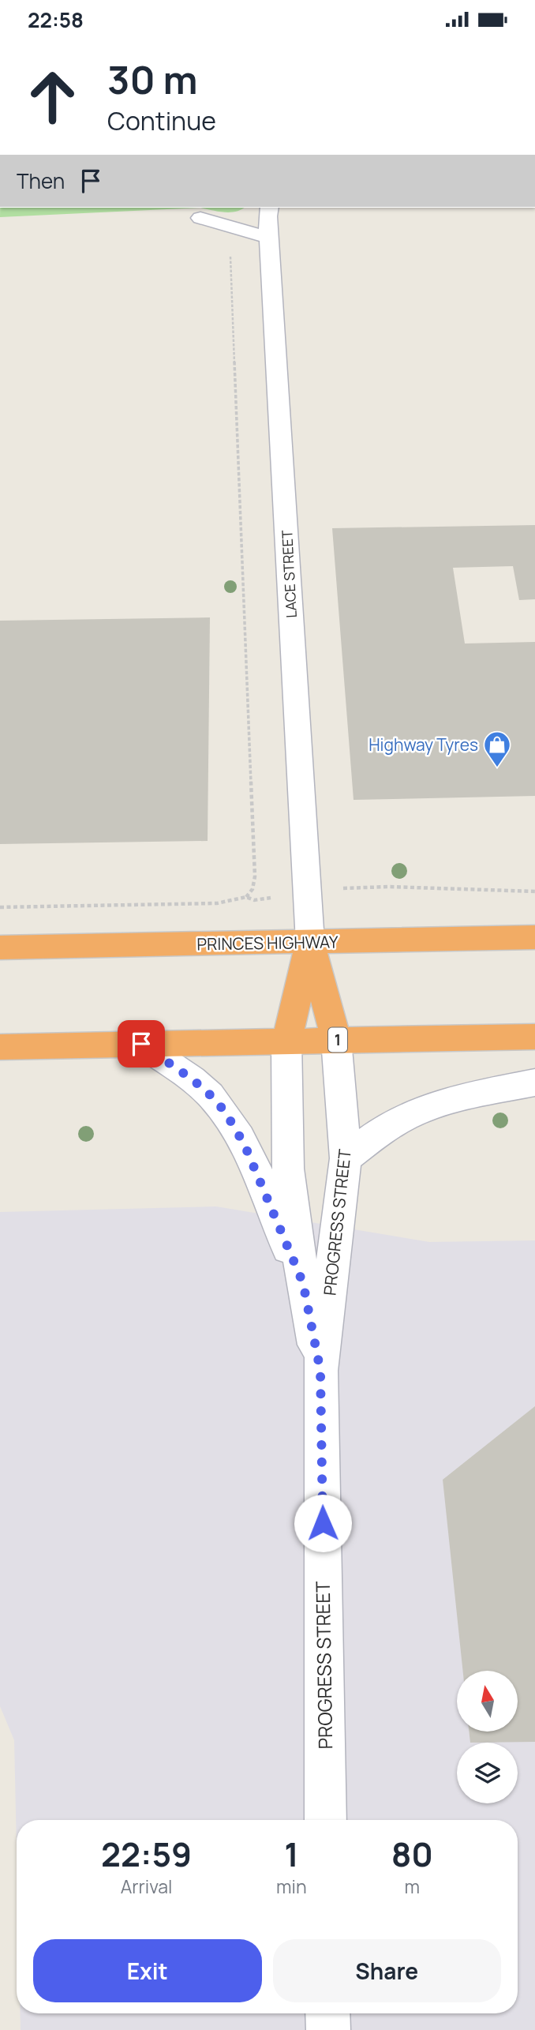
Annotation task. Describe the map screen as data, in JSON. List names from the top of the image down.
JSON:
{
  "streets": {
    "highway": ["PRINCES HIGHWAY", "1"],
    "street": ["LACE STREET", "PROGRESS STREET"]
  },
  "crossings": [
    ["LACE STREET", "PRINCES HIGHWAY"],
    ["1", "PROGRESS STREET"]
  ],
  "places": {
    "shop": ["Highway Tyres"]
  },
  "north": "top",
  "page": {
    "status": "22:58",
    "turn": ["30 m", "Continue"],
    "then": "Then",
    "eta": [
      "22:59",
      "Arrival",
      "1",
      "min",
      "80",
      "m"
    ],
    "buttons": ["Exit", "Share"]
  }
}
